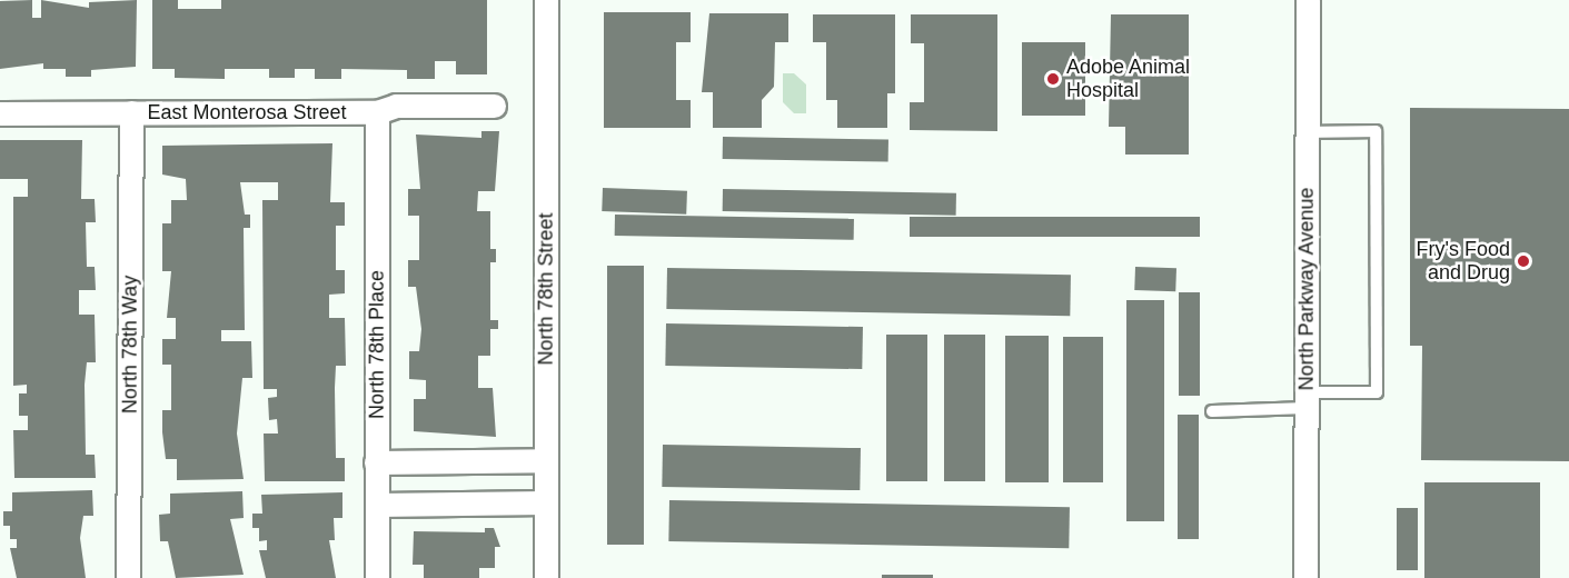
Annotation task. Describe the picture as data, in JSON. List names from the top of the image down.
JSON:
{
  "streets": {
    "street": [
      "East Monterosa Street",
      "North 78th Street",
      "North Parkway Avenue",
      "North 78th Way",
      "North 78th Place"
    ]
  },
  "crossings": [
    ["East Monterosa Street", "North 78th Way"],
    ["East Monterosa Street", "North 78th Place"]
  ],
  "places": ["Adobe Animal Hospital", "Fry's Food and Drug"]
}
